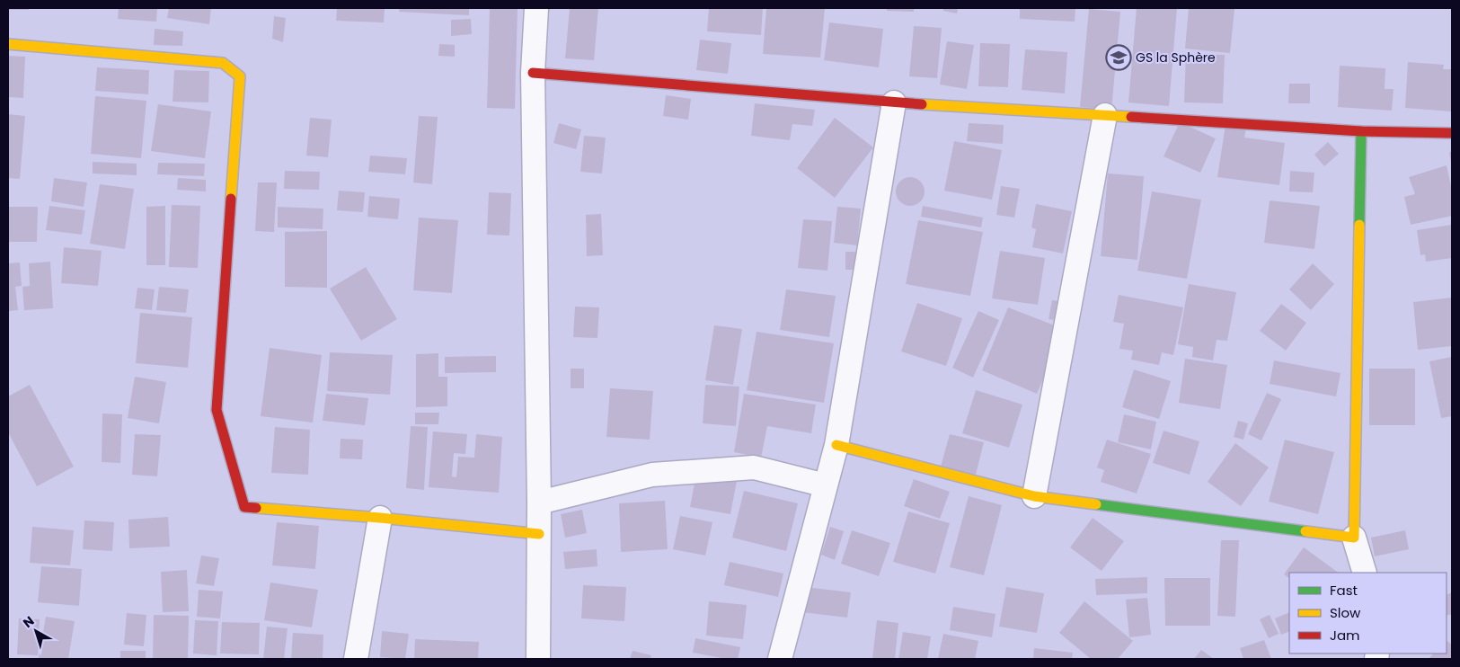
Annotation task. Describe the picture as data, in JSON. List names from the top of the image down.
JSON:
{
  "places": {
    "school or university": ["GS la Sphère"]
  },
  "legend": ["Fast", "Slow", "Jam"],
  "north": "top left"
}
